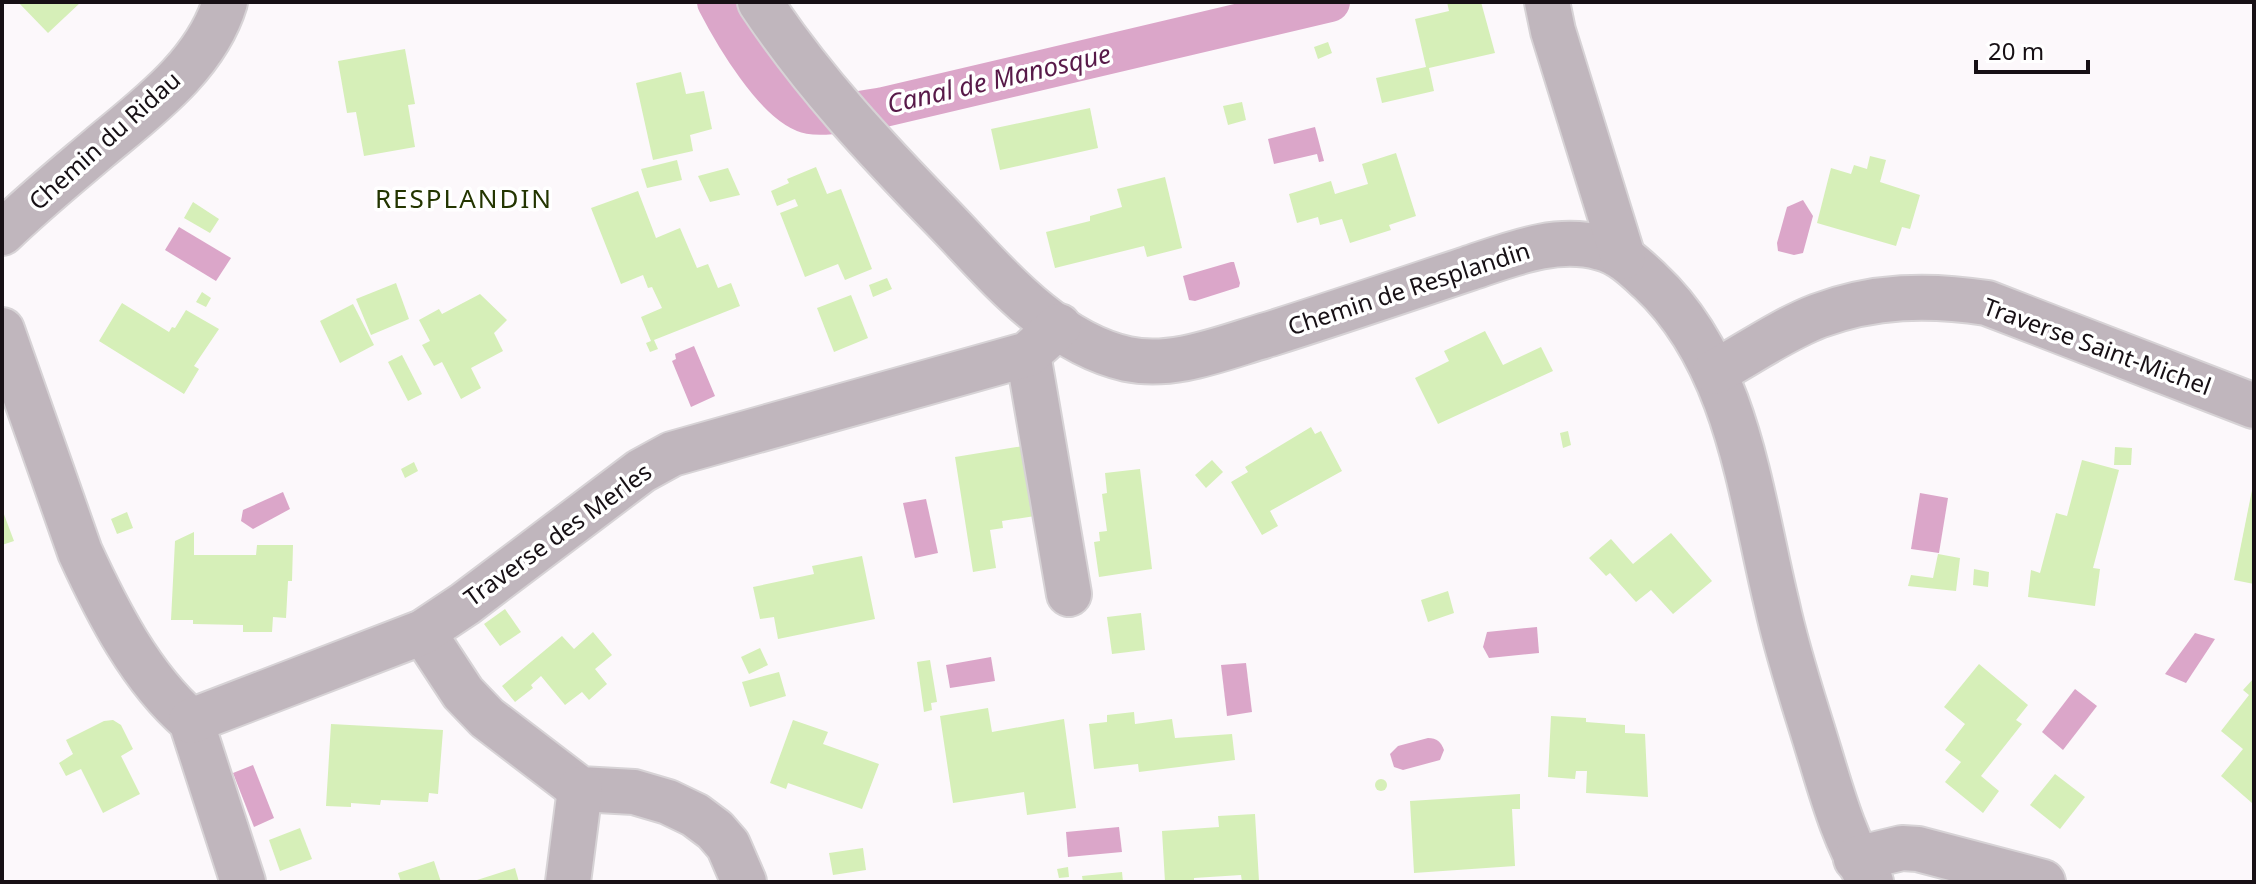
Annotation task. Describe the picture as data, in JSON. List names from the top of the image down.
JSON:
{
  "streets": {
    "street": [
      "Chemin du Ridau",
      "Chemin de Resplandin",
      "Traverse Saint-Michel",
      "Traverse des Merles"
    ]
  },
  "crossings": [
    ["Chemin de Resplandin", "Traverse Saint-Michel"],
    ["Chemin de Resplandin", "Traverse des Merles"]
  ],
  "districts": ["RESPLANDIN"],
  "water": ["Canal de Manosque"],
  "scale_bar": "20 m"
}
